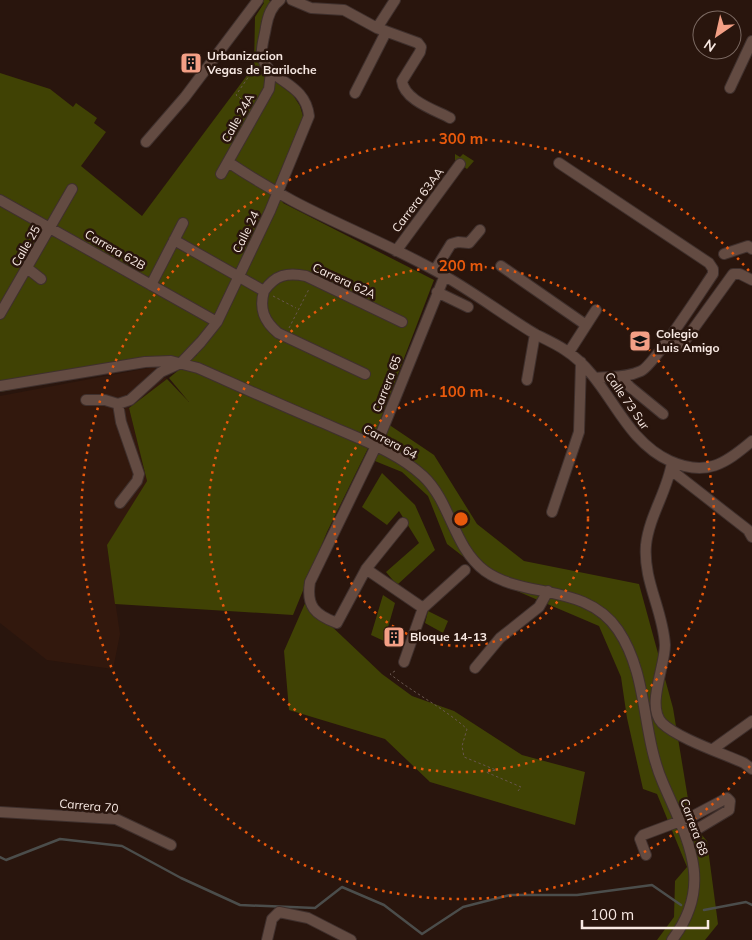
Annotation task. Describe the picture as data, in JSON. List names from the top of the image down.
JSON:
{
  "streets": {
    "street": [
      "Calle 24A",
      "Carrera 63AA",
      "Calle 24",
      "Calle 25",
      "Carrera 62B",
      "Carrera 62A",
      "Carrera 65",
      "Calle 73 Sur",
      "Carrera 64",
      "Carrera 70",
      "Carrera 68"
    ]
  },
  "crossings": [
    ["Calle 24A", "Calle 24"],
    ["Calle 24A", "Calle 73 Sur"],
    ["Carrera 63AA", "Calle 73 Sur"],
    ["Calle 24", "Carrera 62B"],
    ["Calle 24", "Calle 73 Sur"],
    ["Calle 24", "Carrera 64"],
    ["Calle 25", "Carrera 62B"],
    ["Carrera 65", "Calle 73 Sur"],
    ["Carrera 65", "Carrera 64"],
    ["Carrera 64", "Carrera 68"]
  ],
  "places": {
    "building": ["Urbanizacion Vegas de Bariloche", "Bloque 14-13"],
    "school or university": ["Colegio Luis Amigo"]
  },
  "scale_bar": "100 m",
  "north": "bottom left",
  "rings": ["300 m", "200 m", "100 m"]
}
